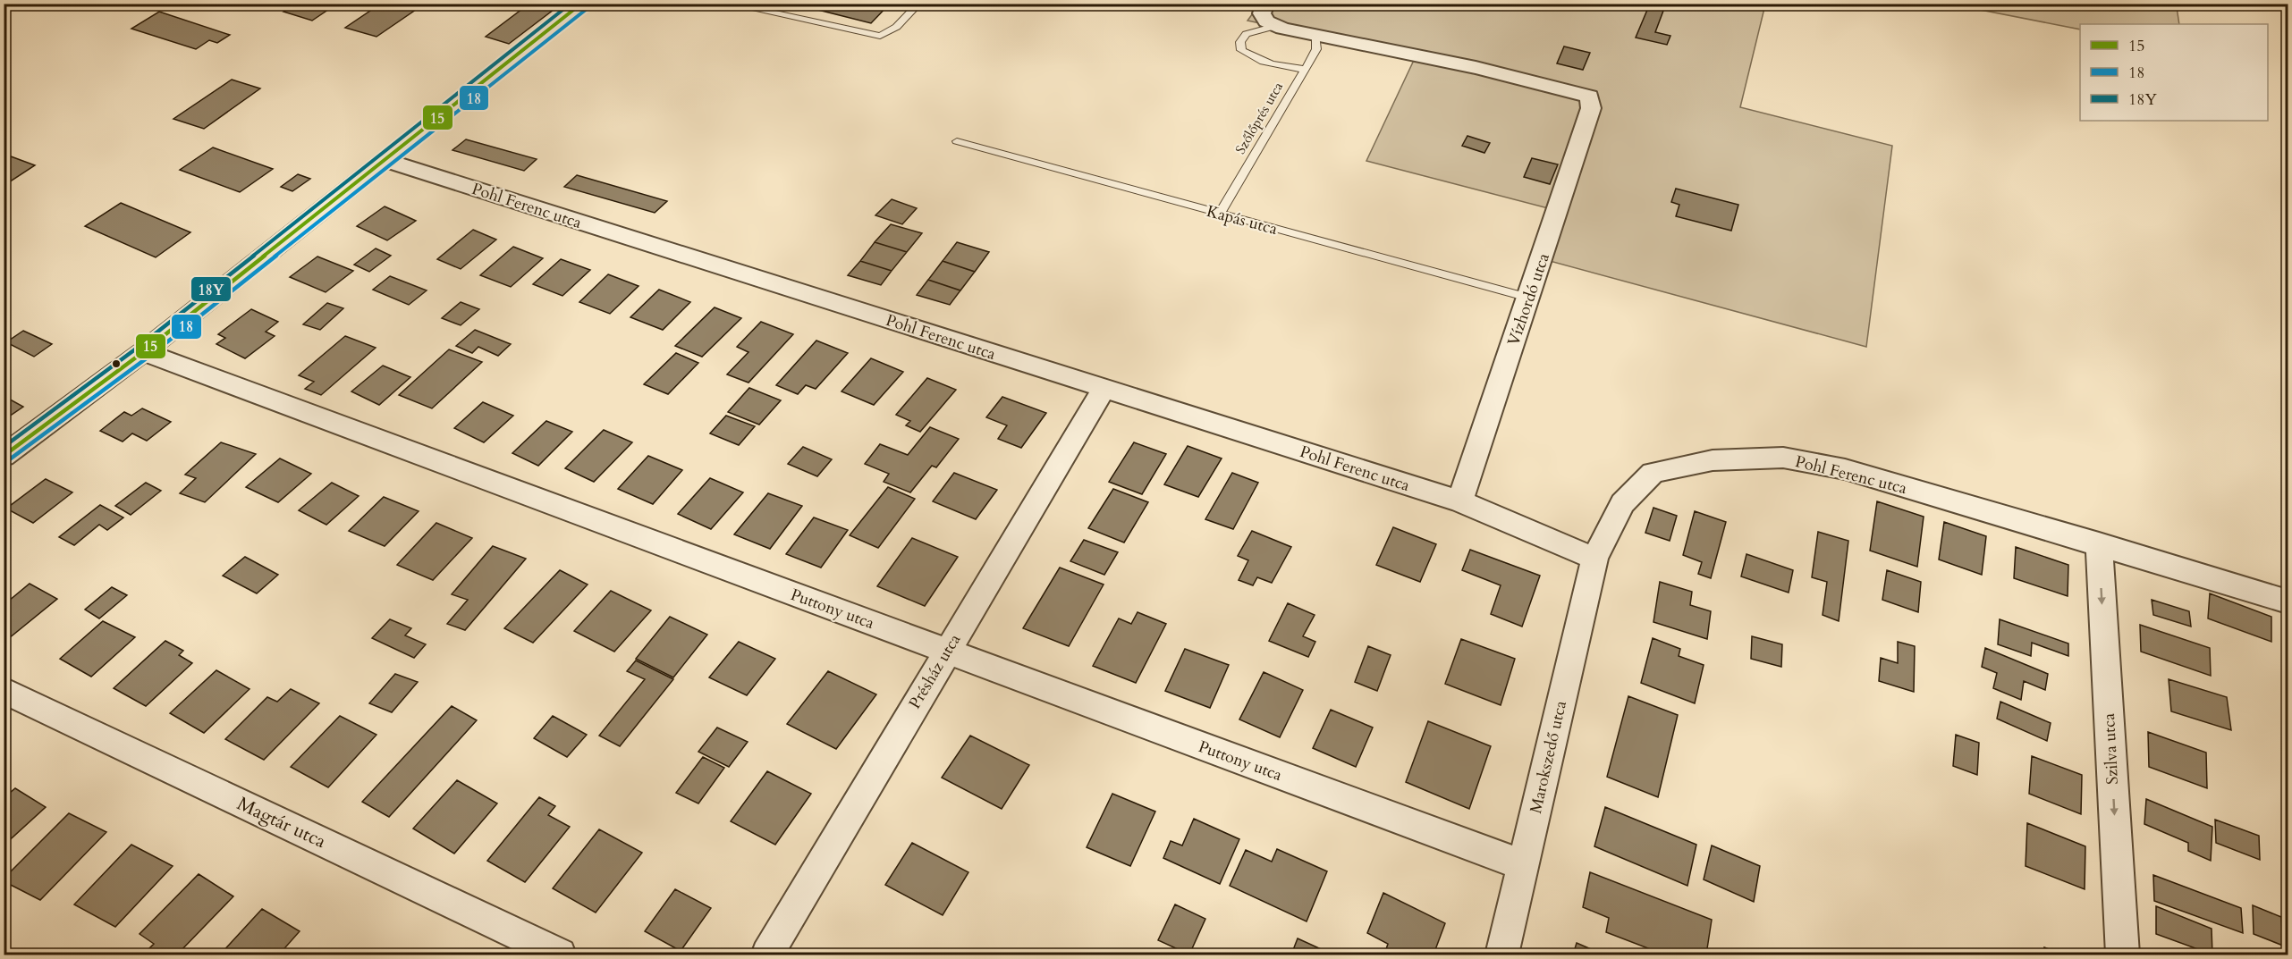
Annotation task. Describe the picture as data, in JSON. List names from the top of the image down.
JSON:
{
  "streets": {
    "street": [
      "Pohl Ferenc utca",
      "Vízhordó utca",
      "Puttony utca",
      "Présház utca",
      "Szilva utca",
      "Marokszedő utca",
      "Magtár utca"
    ],
    "lane": ["Szőlőprés utca", "Kapás utca"]
  },
  "crossings": [
    ["Szőlőprés utca", "Kapás utca"],
    ["Szőlőprés utca", "Vízhordó utca"],
    ["Pohl Ferenc utca", "Vízhordó utca"],
    ["Pohl Ferenc utca", "Présház utca"],
    ["Pohl Ferenc utca", "Szilva utca"],
    ["Pohl Ferenc utca", "Marokszedő utca"],
    ["Kapás utca", "Vízhordó utca"],
    ["Puttony utca", "Présház utca"],
    ["Puttony utca", "Marokszedő utca"]
  ],
  "one_way": ["Szilva utca"],
  "lines": ["transit line 15", "transit line 18Y", "transit line 18"],
  "legend": ["15", "18", "18Y"]
}
